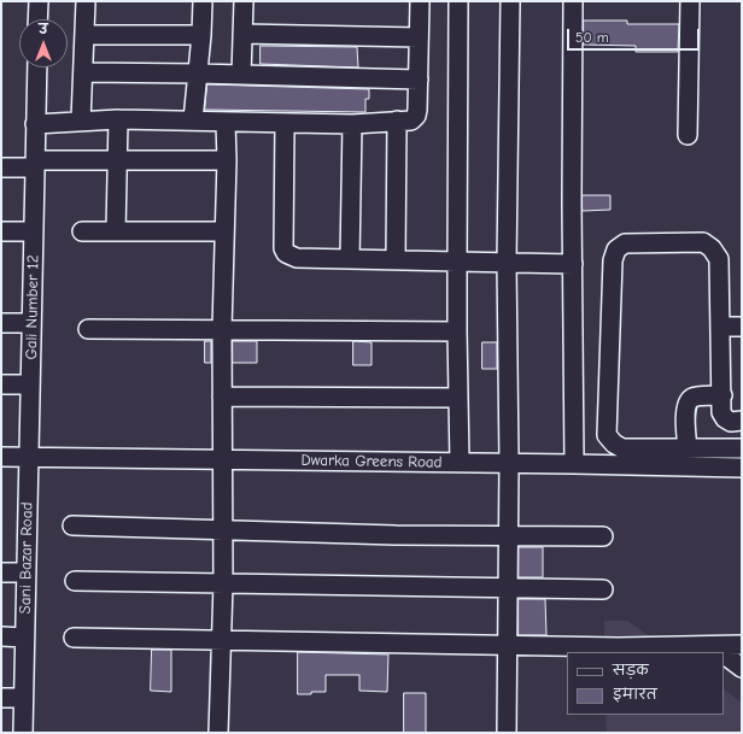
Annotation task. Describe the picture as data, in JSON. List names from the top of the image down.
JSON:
{
  "streets": {
    "street": ["Gali Number 12", "Dwarka Greens Road", "Sani Bazar Road"]
  },
  "crossings": [
    ["Gali Number 12", "Sani Bazar Road"],
    ["Dwarka Greens Road", "Sani Bazar Road"]
  ],
  "legend": ["सड़क", "इमारत"],
  "scale_bar": "50 m",
  "north": "top"
}
